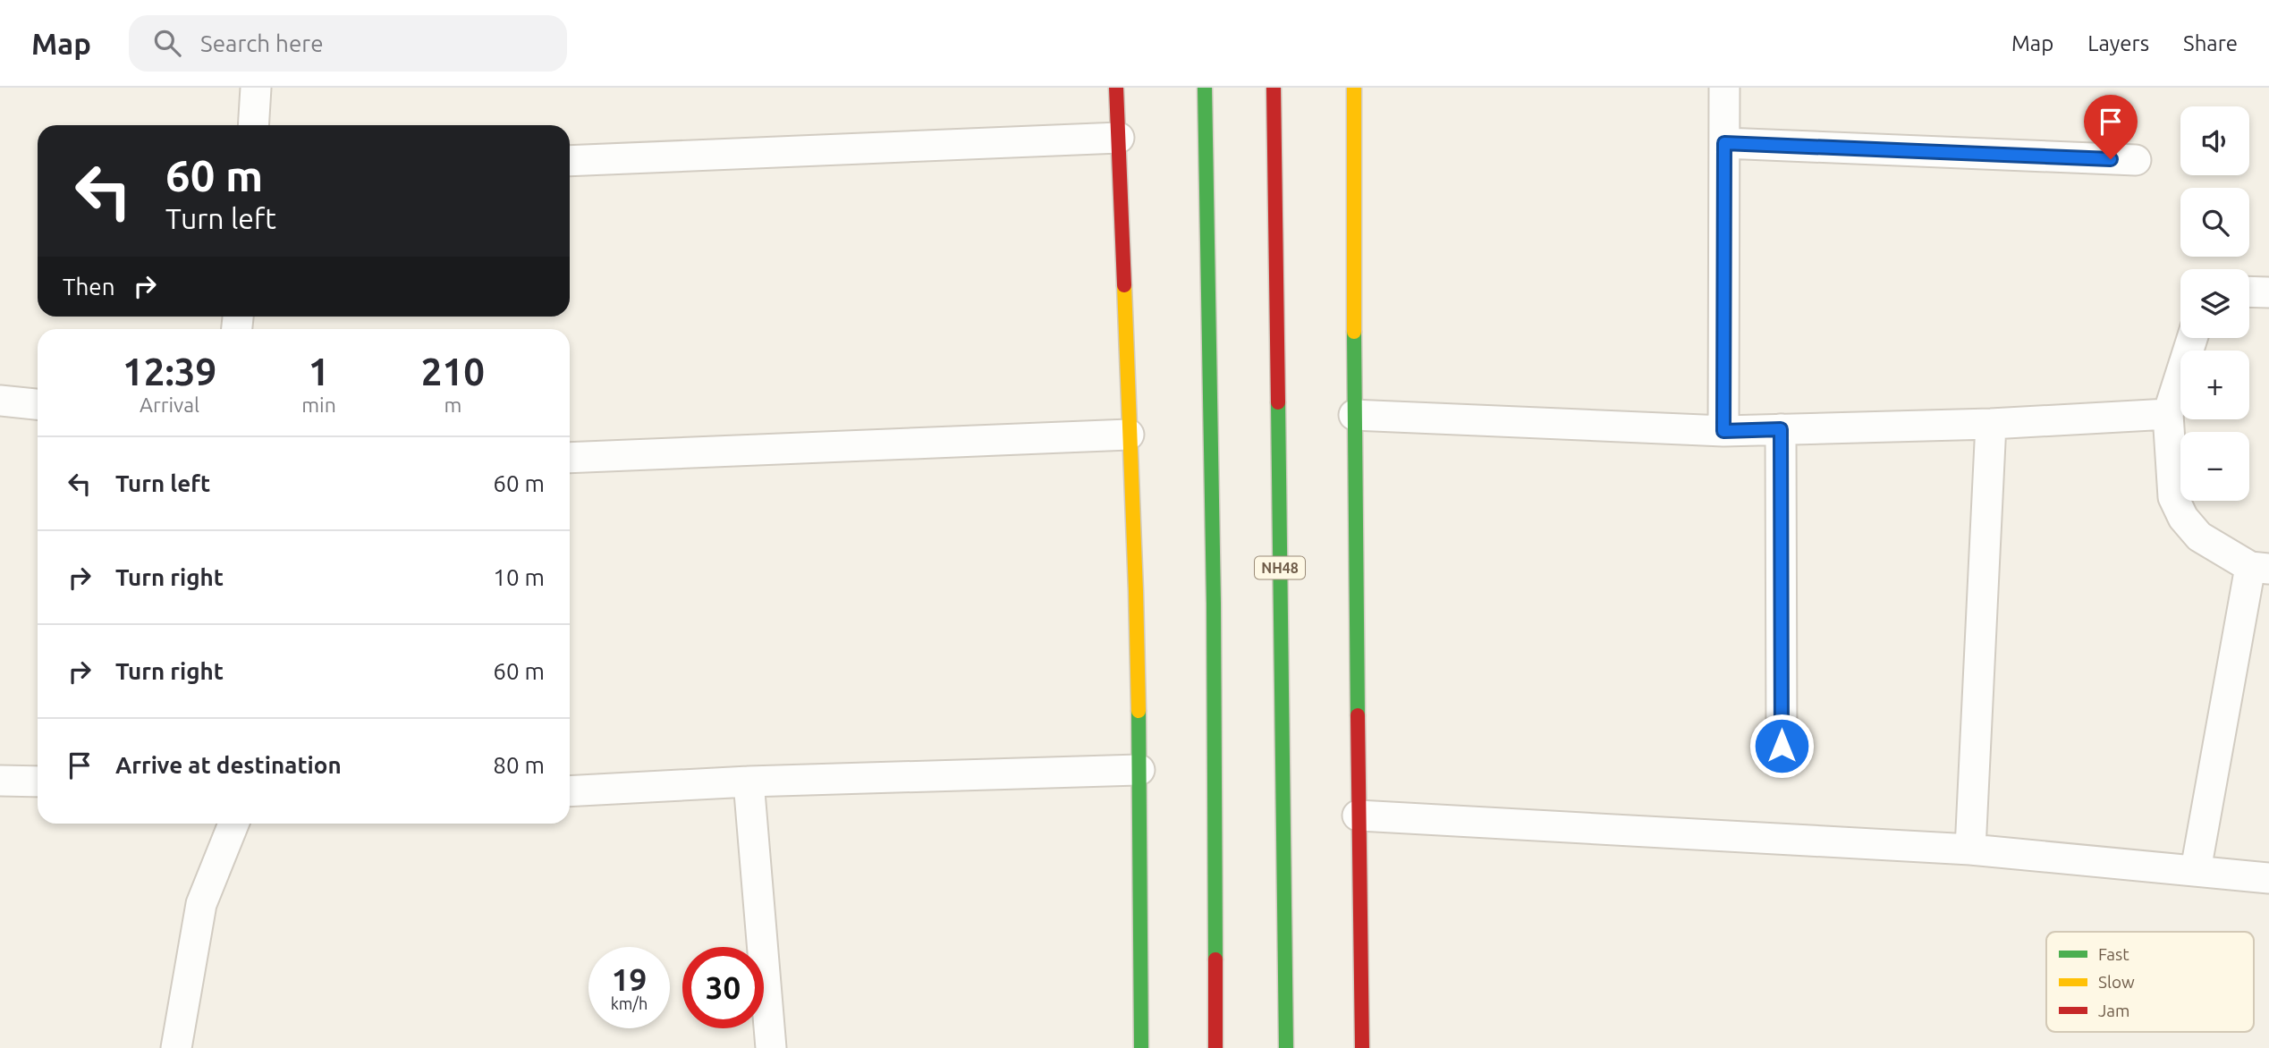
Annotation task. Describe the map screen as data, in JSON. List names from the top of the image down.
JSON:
{
  "streets": {
    "main road": ["NH48"]
  },
  "legend": ["Fast", "Slow", "Jam"],
  "page": {
    "header": "Map",
    "search": "Search here",
    "nav": ["Map", "Layers", "Share"],
    "map_buttons": ["+", "−"],
    "turn": ["60 m", "Turn left"],
    "then": "Then",
    "eta": [
      "12:39",
      "Arrival",
      "1",
      "min",
      "210",
      "m"
    ],
    "list": [
      {
        "name": "Turn left",
        "value": "60 m"
      },
      {
        "name": "Turn right",
        "value": "10 m"
      },
      {
        "name": "Turn right",
        "value": "60 m"
      },
      {
        "name": "Arrive at destination",
        "value": "80 m"
      }
    ],
    "speed": "19 km/h",
    "limit": "30"
  }
}
